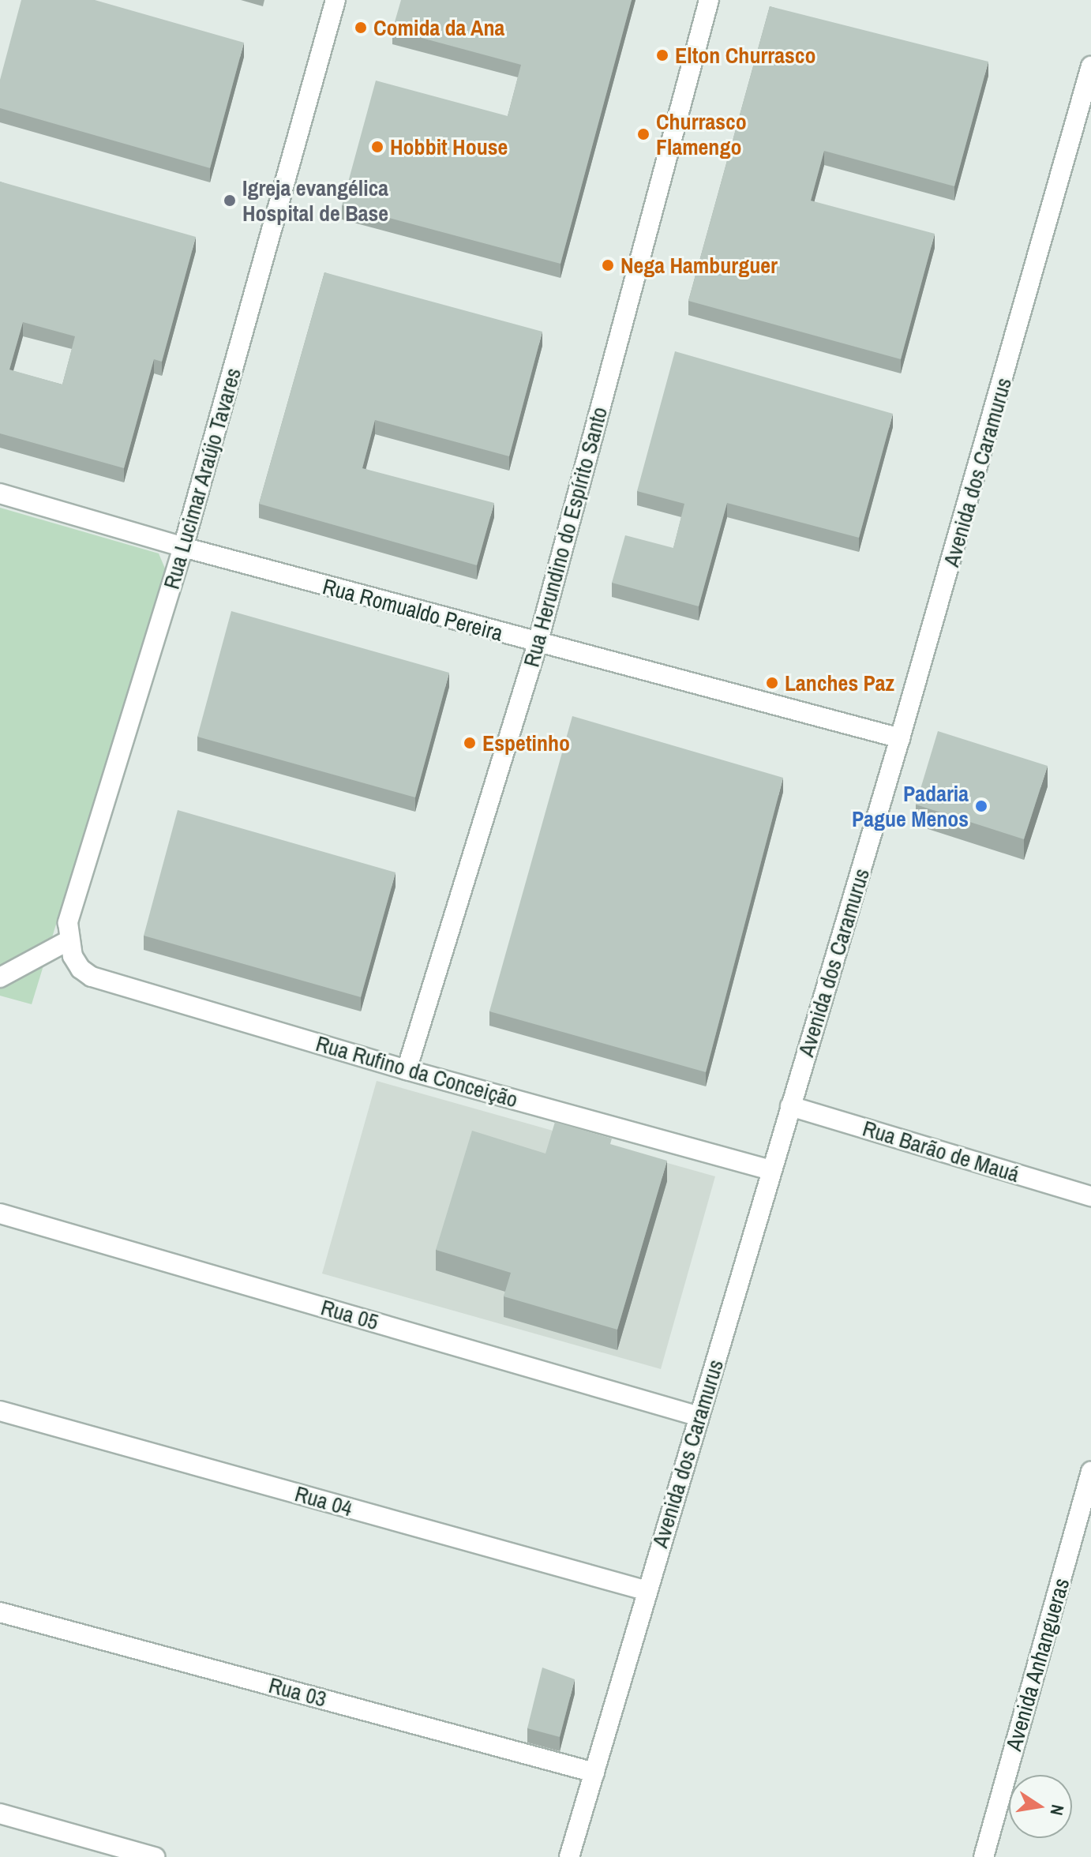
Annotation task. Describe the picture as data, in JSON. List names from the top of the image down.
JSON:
{
  "streets": {
    "street": [
      "Avenida dos Caramurus",
      "Rua Lucimar Araújo Tavares",
      "Rua Herundino do Espírito Santo",
      "Rua Romualdo Pereira",
      "Rua Rufino da Conceição",
      "Rua Barão de Mauá",
      "Rua 05",
      "Rua 04",
      "Avenida Anhangueras",
      "Rua 03"
    ]
  },
  "crossings": [
    ["Avenida dos Caramurus", "Rua Romualdo Pereira"],
    ["Avenida dos Caramurus", "Rua Rufino da Conceição"],
    ["Avenida dos Caramurus", "Rua Barão de Mauá"],
    ["Avenida dos Caramurus", "Rua 05"],
    ["Avenida dos Caramurus", "Rua 04"],
    ["Avenida dos Caramurus", "Rua 03"],
    ["Rua Lucimar Araújo Tavares", "Rua Romualdo Pereira"],
    ["Rua Lucimar Araújo Tavares", "Rua Rufino da Conceição"],
    ["Rua Herundino do Espírito Santo", "Rua Romualdo Pereira"],
    ["Rua Herundino do Espírito Santo", "Rua Rufino da Conceição"]
  ],
  "places": [
    "Comida da Ana",
    "Elton Churrasco",
    "Churrasco Flamengo",
    "Hobbit House",
    "Igreja evangélica Hospital de Base",
    "Nega Hamburguer",
    "Lanches Paz",
    "Espetinho",
    "Padaria Pague Menos"
  ],
  "north": "right"
}
